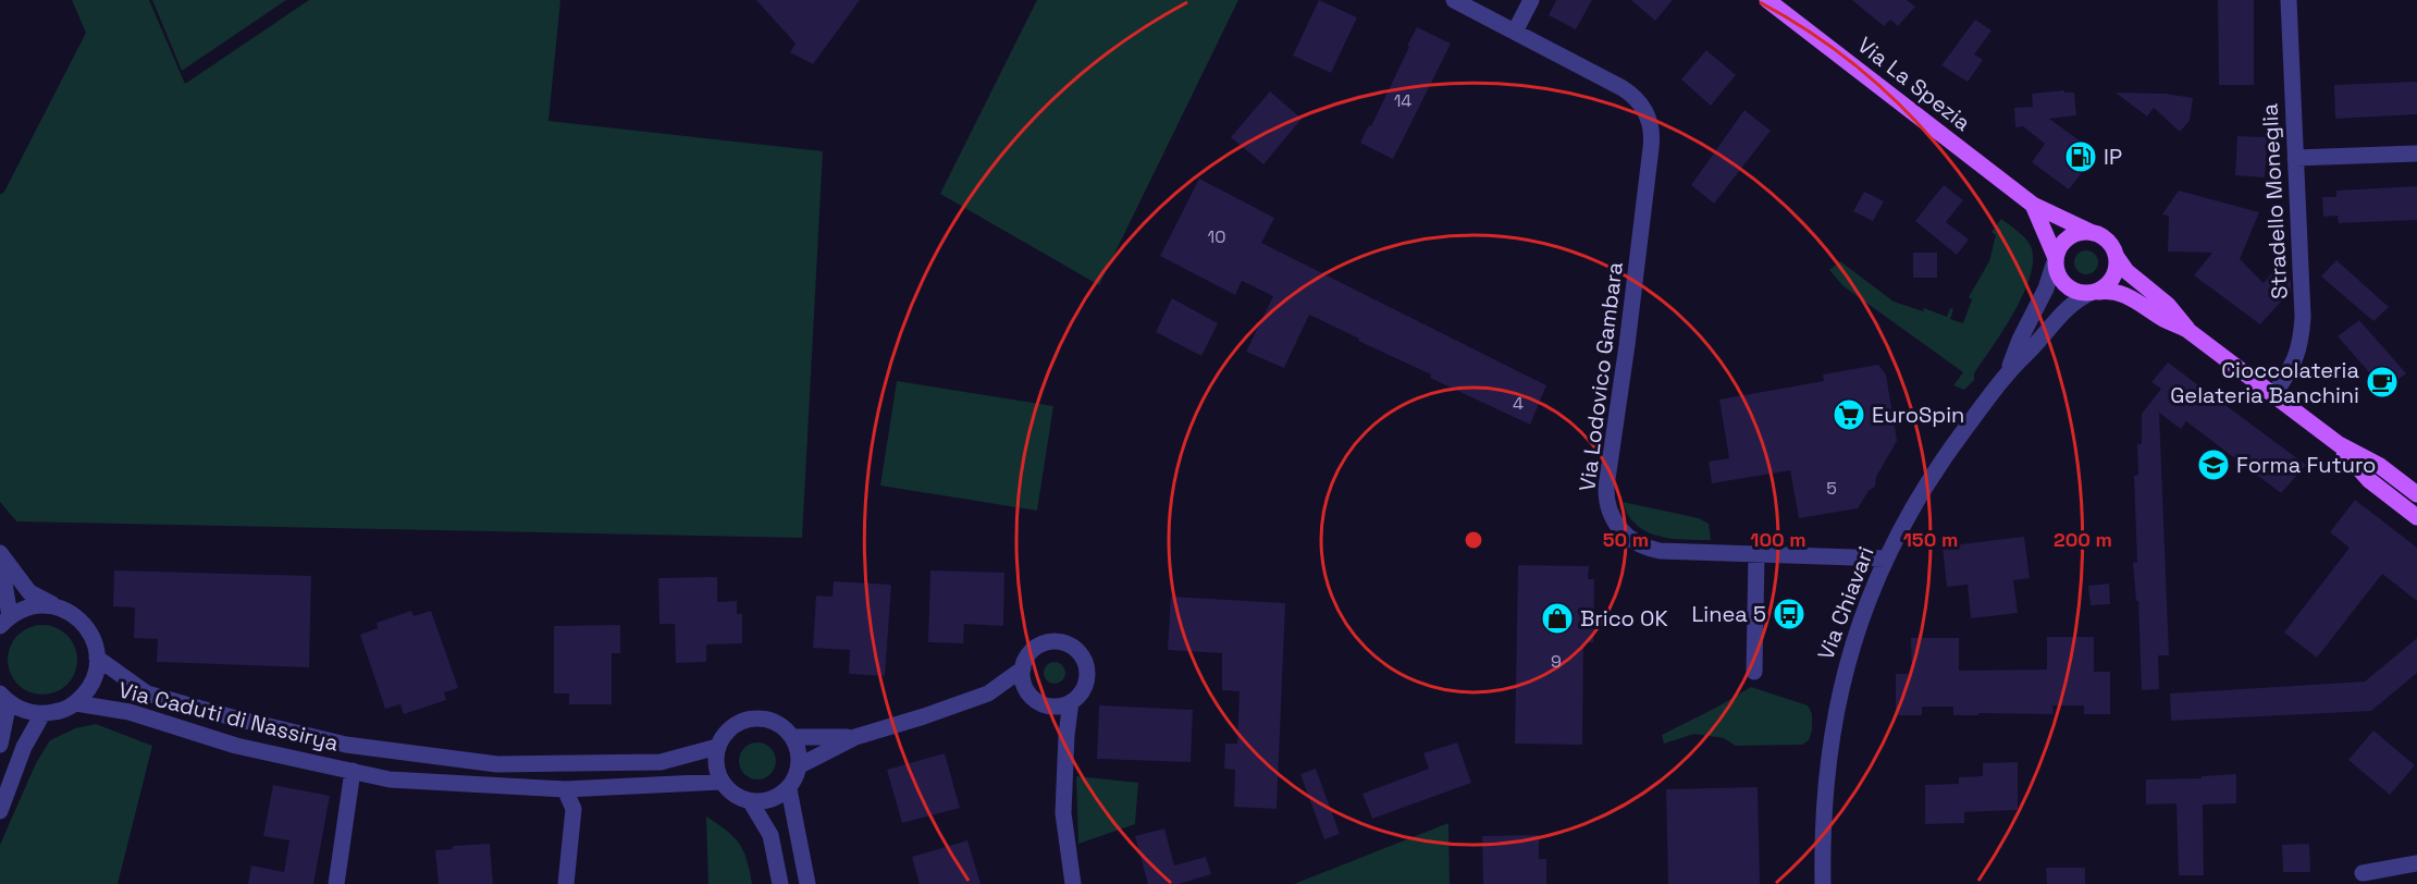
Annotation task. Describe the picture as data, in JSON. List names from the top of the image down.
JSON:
{
  "streets": {
    "main road": ["Via La Spezia"],
    "street": [
      "Stradello Moneglia",
      "Via Lodovico Gambara",
      "Via Chiavari",
      "Via Caduti di Nassirya"
    ]
  },
  "crossings": [
    ["Via La Spezia", "Stradello Moneglia"],
    ["Via La Spezia", "Via Chiavari"],
    ["Via Lodovico Gambara", "Via Chiavari"]
  ],
  "places": {
    "fuel station": ["IP"],
    "cafe": ["Cioccolateria Gelateria Banchini"],
    "supermarket": ["EuroSpin"],
    "school or university": ["Forma Futuro"],
    "bus stop": ["Linea 5"],
    "shop": ["Brico OK"]
  },
  "house_numbers": [
    "14",
    "10",
    "4",
    "5",
    "9"
  ],
  "rings": [
    "50 m",
    "100 m",
    "150 m",
    "200 m"
  ]
}
